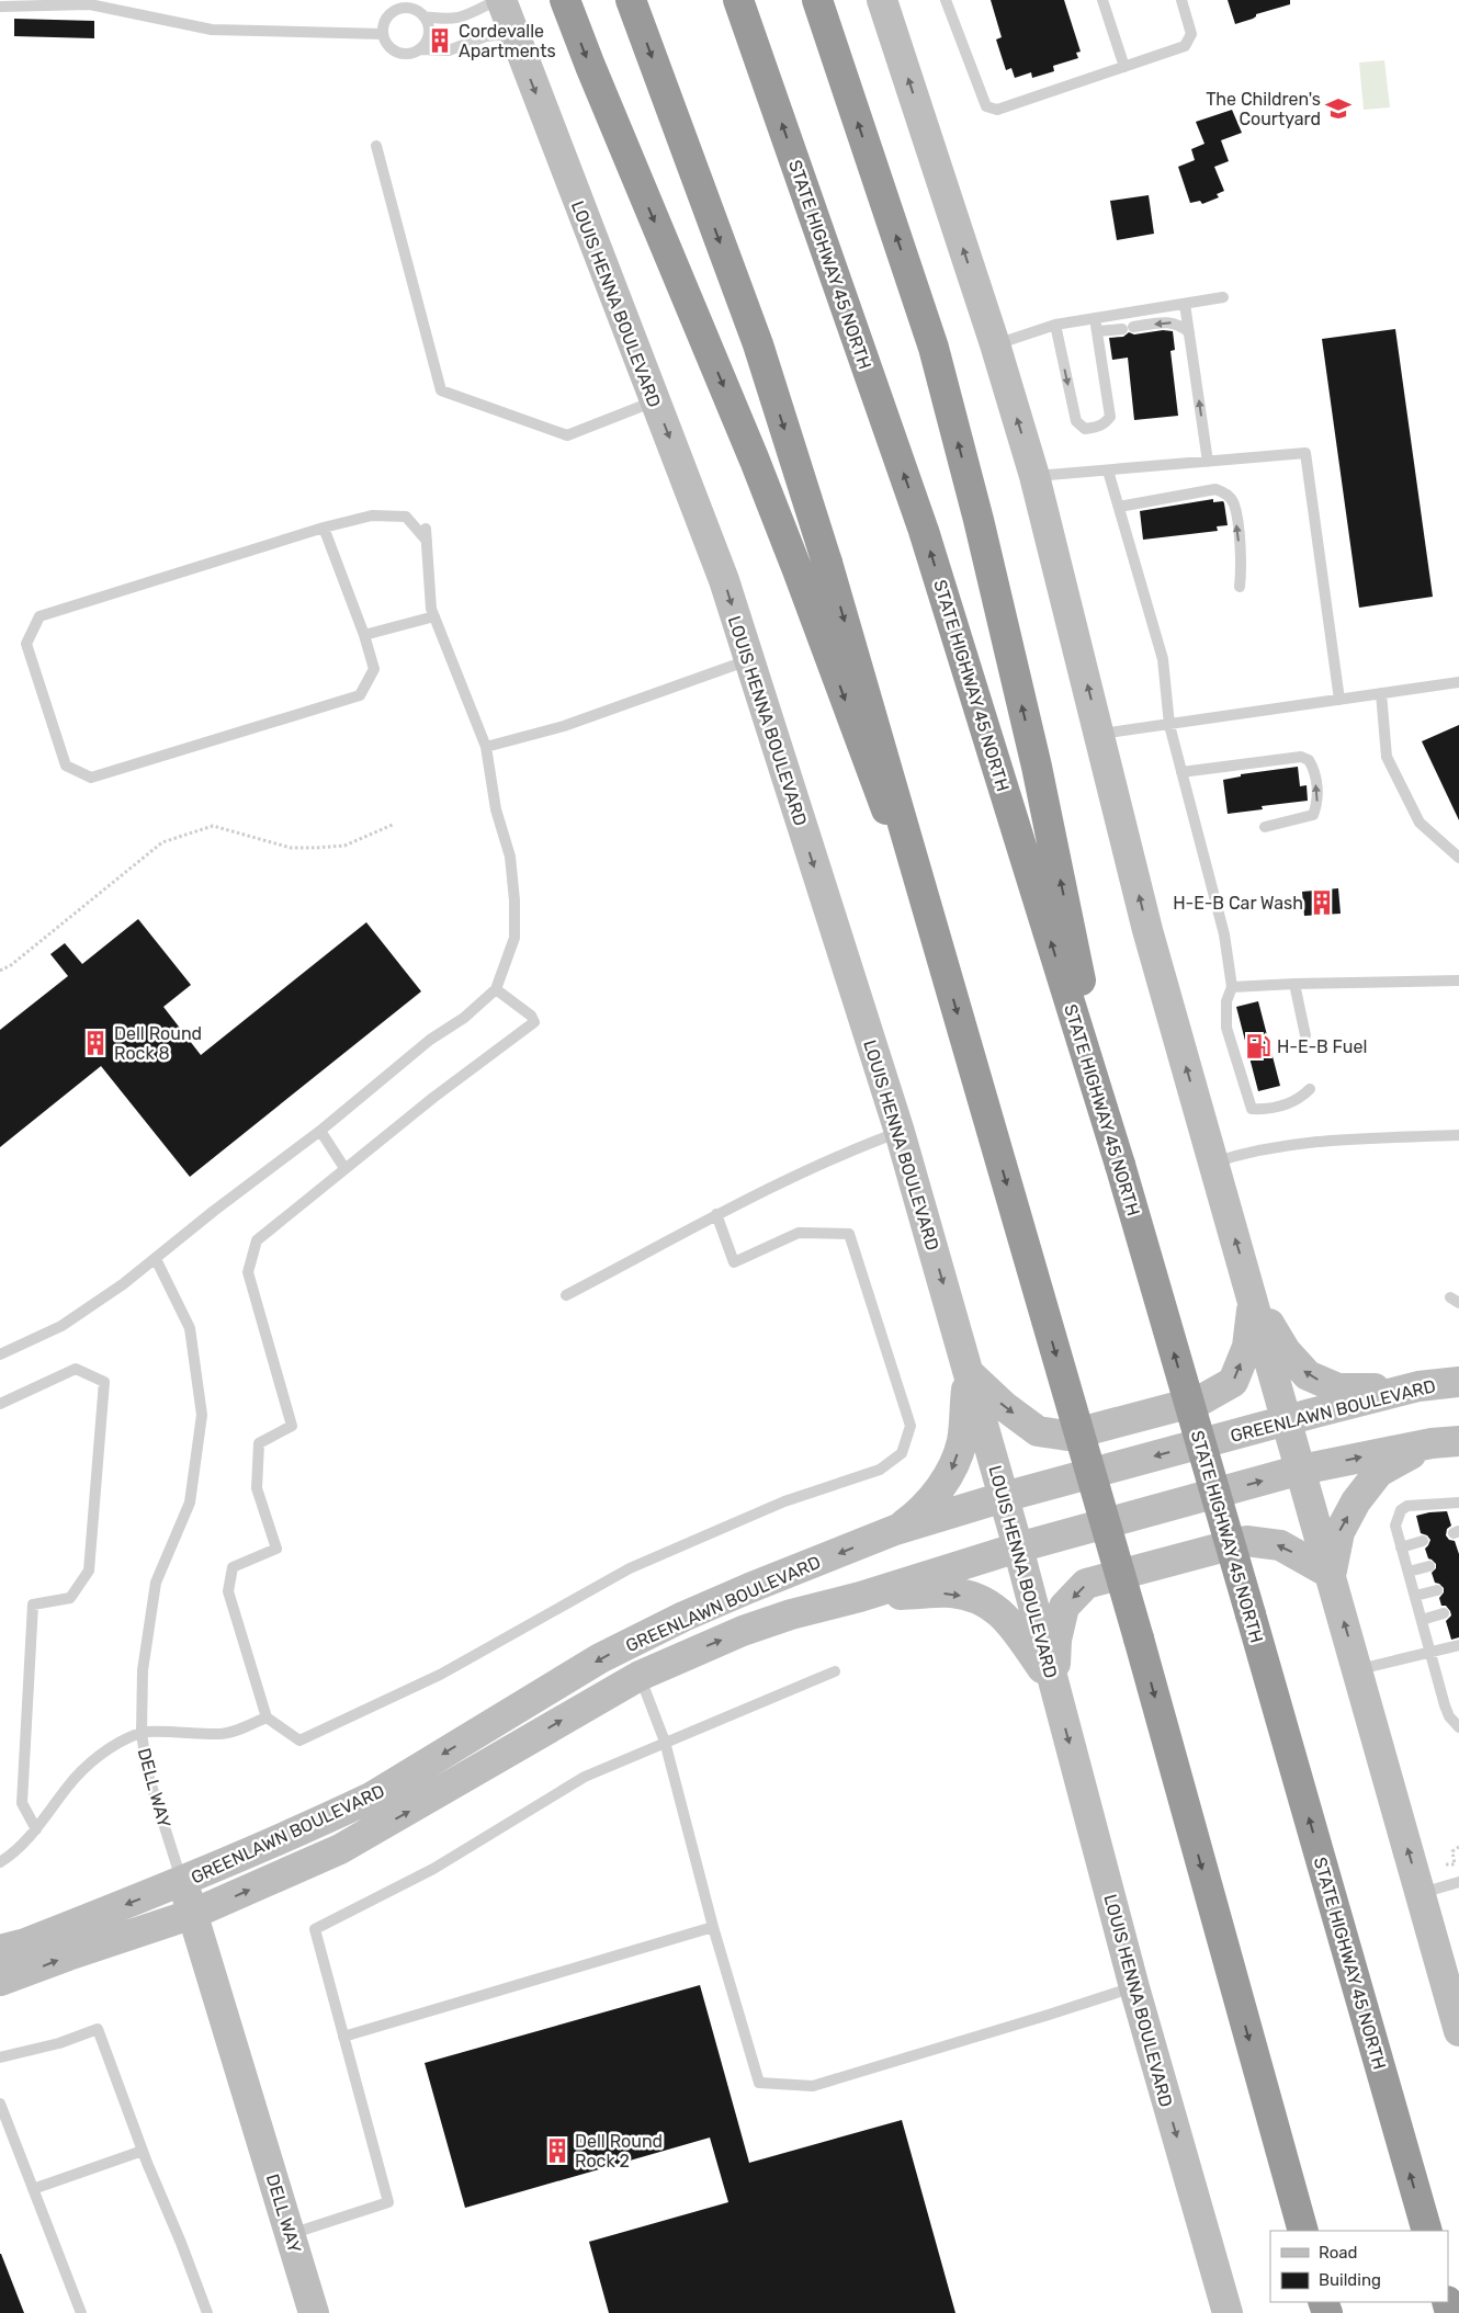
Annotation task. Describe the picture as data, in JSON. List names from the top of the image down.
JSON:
{
  "streets": {
    "highway": ["STATE HIGHWAY 45 NORTH"],
    "main road": ["LOUIS HENNA BOULEVARD", "GREENLAWN BOULEVARD", "DELL WAY"]
  },
  "crossings": [
    ["LOUIS HENNA BOULEVARD", "GREENLAWN BOULEVARD"],
    ["GREENLAWN BOULEVARD", "DELL WAY"]
  ],
  "one_way": ["LOUIS HENNA BOULEVARD"],
  "places": {
    "building": [
      "Cordevalle Apartments",
      "H-E-B Car Wash",
      "Dell Round Rock 8",
      "Dell Round Rock 2"
    ],
    "school or university": ["The Children's Courtyard"],
    "fuel station": ["H-E-B Fuel"]
  },
  "legend": ["Road", "Building"]
}
